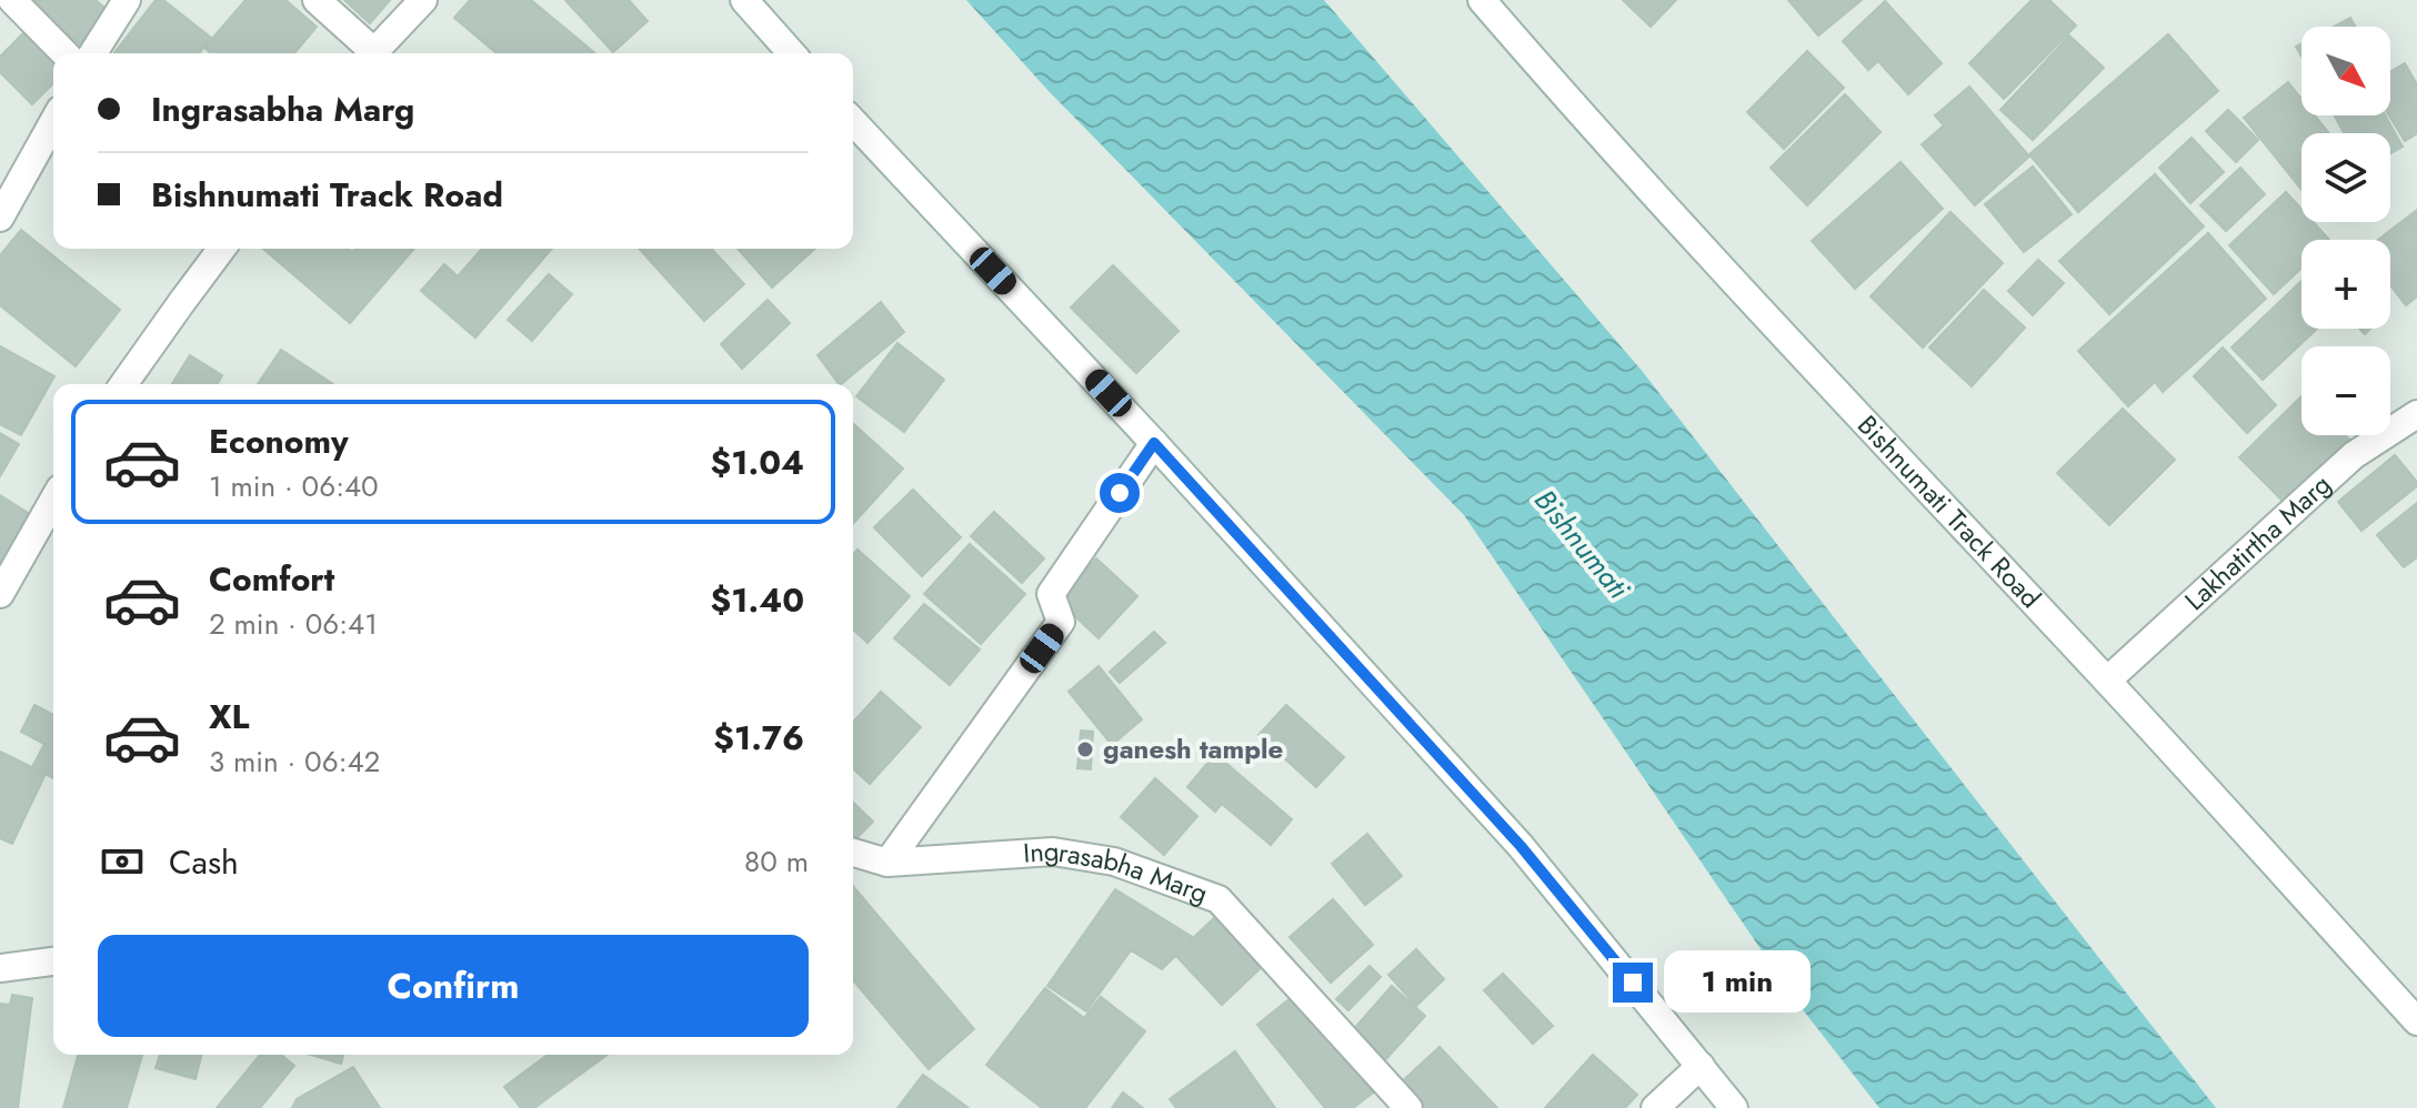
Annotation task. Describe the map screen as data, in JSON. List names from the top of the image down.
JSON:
{
  "streets": {
    "main road": ["Bishnumati Track Road", "Lakhatirtha Marg", "Ingrasabha Marg"]
  },
  "crossings": [
    ["Bishnumati Track Road", "Lakhatirtha Marg"]
  ],
  "water": ["Bishnumati"],
  "places": ["ganesh tample"],
  "north": "bottom right",
  "page": {
    "map_buttons": ["+", "−"],
    "banner": ["Ingrasabha Marg", "Bishnumati Track Road"],
    "list": [
      {
        "name": "Economy",
        "note": "1 min · 06:40",
        "value": "$1.04"
      },
      {
        "name": "Comfort",
        "note": "2 min · 06:41",
        "value": "$1.40"
      },
      {
        "name": "XL",
        "note": "3 min · 06:42",
        "value": "$1.76"
      }
    ],
    "pay": ["Cash", "80 m"],
    "buttons": "Confirm",
    "bubble": "1 min"
  }
}
